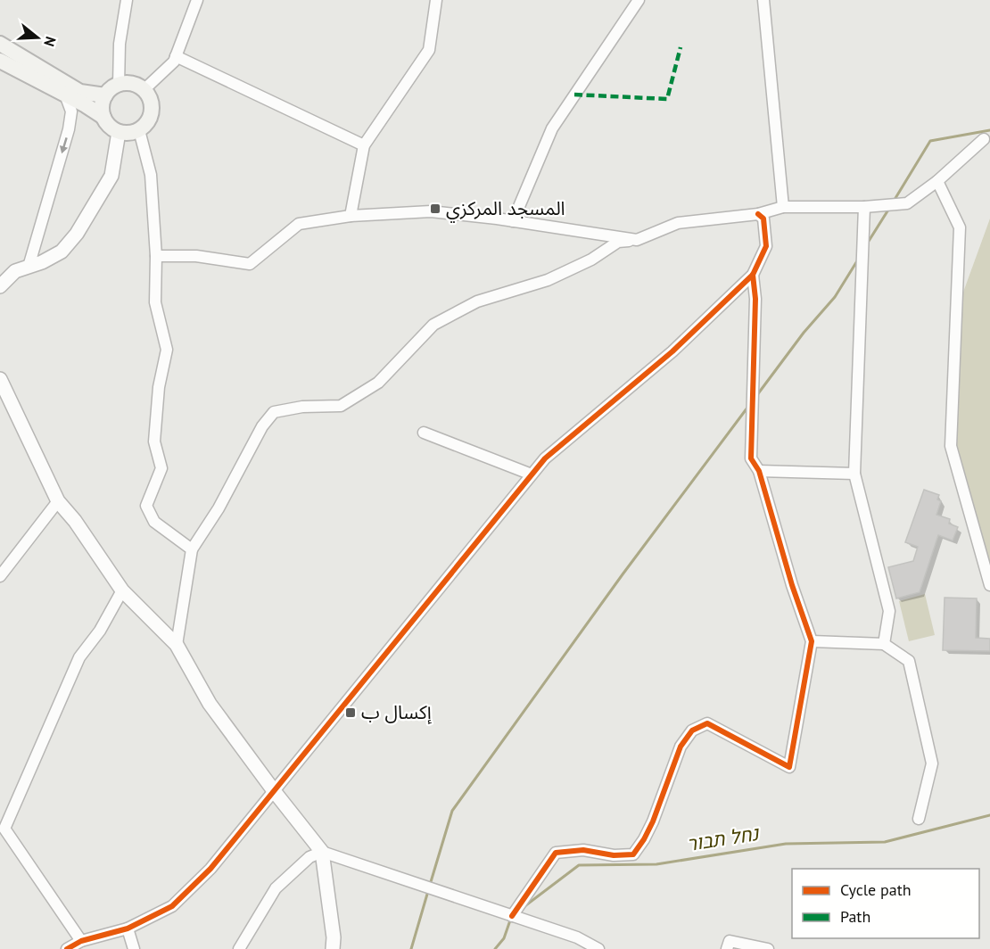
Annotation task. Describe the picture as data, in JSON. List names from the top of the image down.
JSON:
{
  "water": ["נחל תבור"],
  "places": {
    "transit": ["المسجد المركزي", "إكسال ب"]
  },
  "legend": ["Cycle path", "Path"],
  "north": "right"
}
